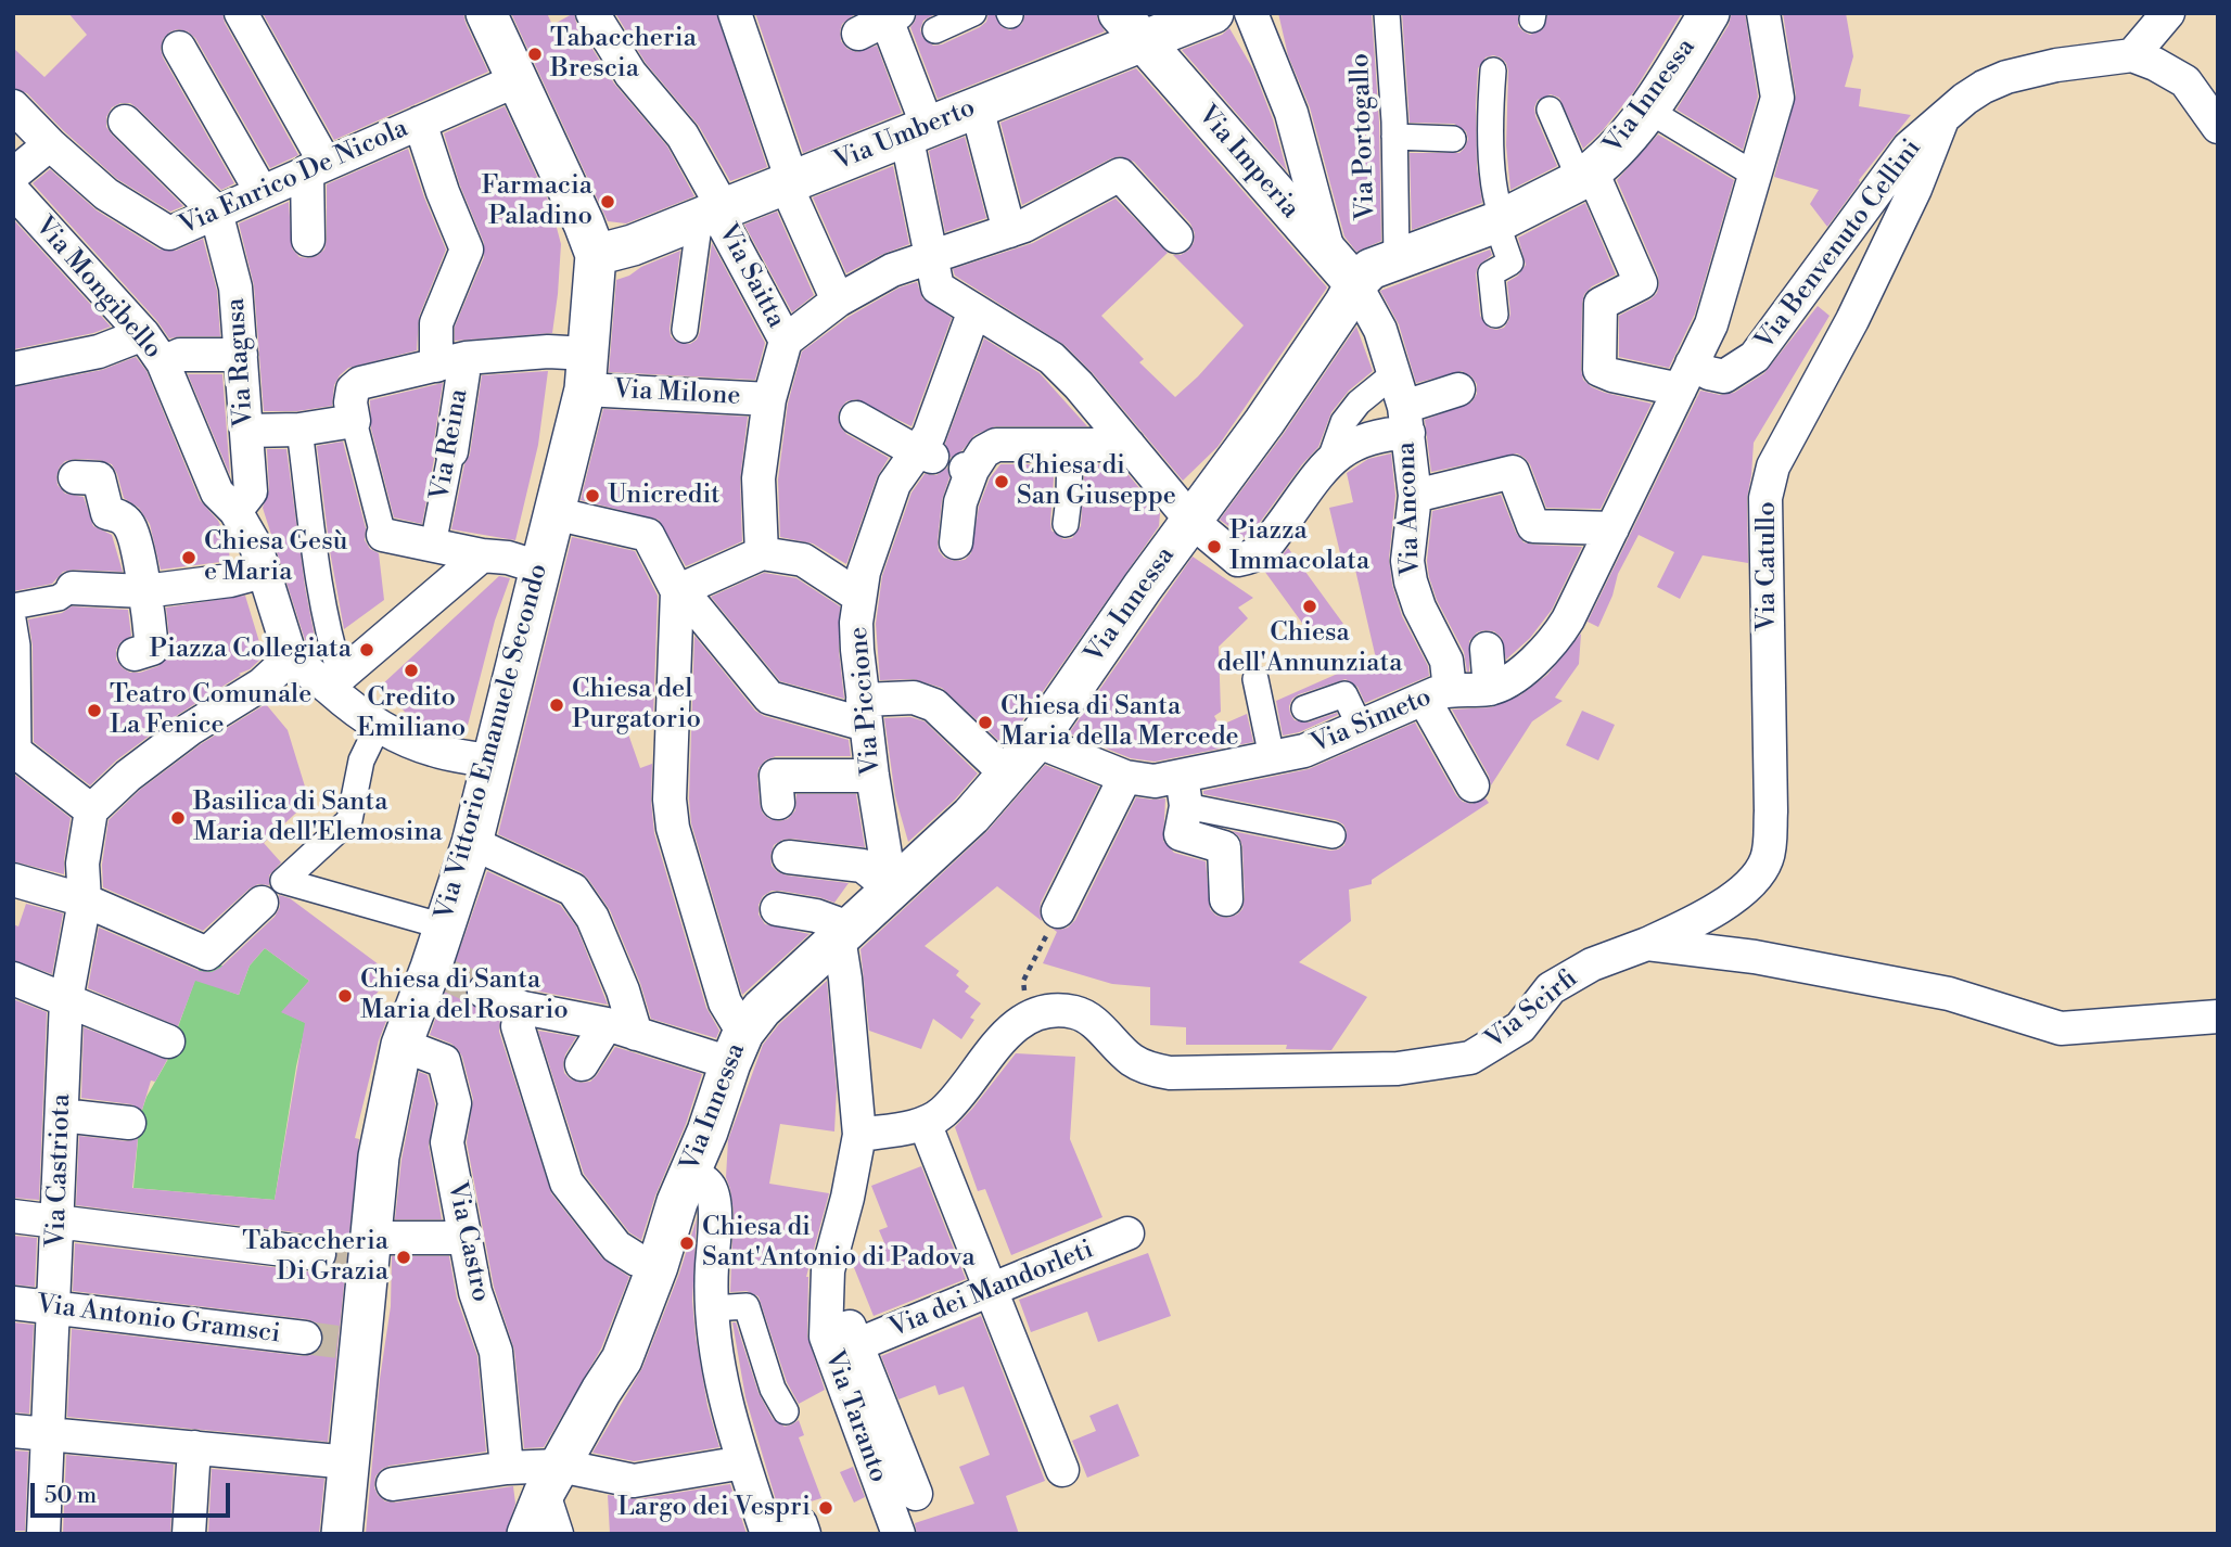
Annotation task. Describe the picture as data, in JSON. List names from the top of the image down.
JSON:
{
  "streets": {
    "street": [
      "Via Innessa",
      "Via Umberto",
      "Via Portogallo",
      "Via Imperia",
      "Via Enrico De Nicola",
      "Via Benvenuto Cellini",
      "Via Saitta",
      "Via Mongibello",
      "Via Ragusa",
      "Via Milone",
      "Via Reina",
      "Via Ancona",
      "Via Catullo",
      "Via Piccione",
      "Via Simeto",
      "Via Vittorio Emanuele Secondo",
      "Via Scirfi",
      "Via Castriota",
      "Via Castro",
      "Via dei Mandorleti",
      "Via Antonio Gramsci",
      "Via Taranto"
    ]
  },
  "crossings": [
    ["Via Innessa", "Via Portogallo"],
    ["Via Innessa", "Via Imperia"],
    ["Via Innessa", "Via Ancona"],
    ["Via Innessa", "Via Piccione"],
    ["Via Innessa", "Via Simeto"],
    ["Via Innessa", "Via Taranto"],
    ["Via Umberto", "Via Imperia"],
    ["Via Umberto", "Via Saitta"],
    ["Via Umberto", "Via Vittorio Emanuele Secondo"],
    ["Via Imperia", "Via Ancona"],
    ["Via Enrico De Nicola", "Via Ragusa"],
    ["Via Enrico De Nicola", "Via Reina"],
    ["Via Enrico De Nicola", "Via Vittorio Emanuele Secondo"],
    ["Via Benvenuto Cellini", "Via Catullo"],
    ["Via Benvenuto Cellini", "Via Simeto"],
    ["Via Mongibello", "Via Ragusa"],
    ["Via Milone", "Via Reina"],
    ["Via Milone", "Via Vittorio Emanuele Secondo"],
    ["Via Ancona", "Via Simeto"],
    ["Via Catullo", "Via Scirfi"],
    ["Via Vittorio Emanuele Secondo", "Via Castro"],
    ["Via Castriota", "Via Antonio Gramsci"]
  ],
  "places": [
    "Tabaccheria Brescia",
    "Farmacia Paladino",
    "Chiesa di San Giuseppe",
    "Unicredit",
    "Piazza Immacolata",
    "Chiesa Gesù e Maria",
    "Chiesa dell'Annunziata",
    "Piazza Collegiata",
    "Credito Emiliano",
    "Chiesa del Purgatorio",
    "Teatro Comunale La Fenice",
    "Chiesa di Santa Maria della Mercede",
    "Basilica di Santa Maria dell'Elemosina",
    "Chiesa di Santa Maria del Rosario",
    "Chiesa di Sant'Antonio di Padova",
    "Tabaccheria Di Grazia",
    "Largo dei Vespri"
  ],
  "scale_bar": "50 m"
}
